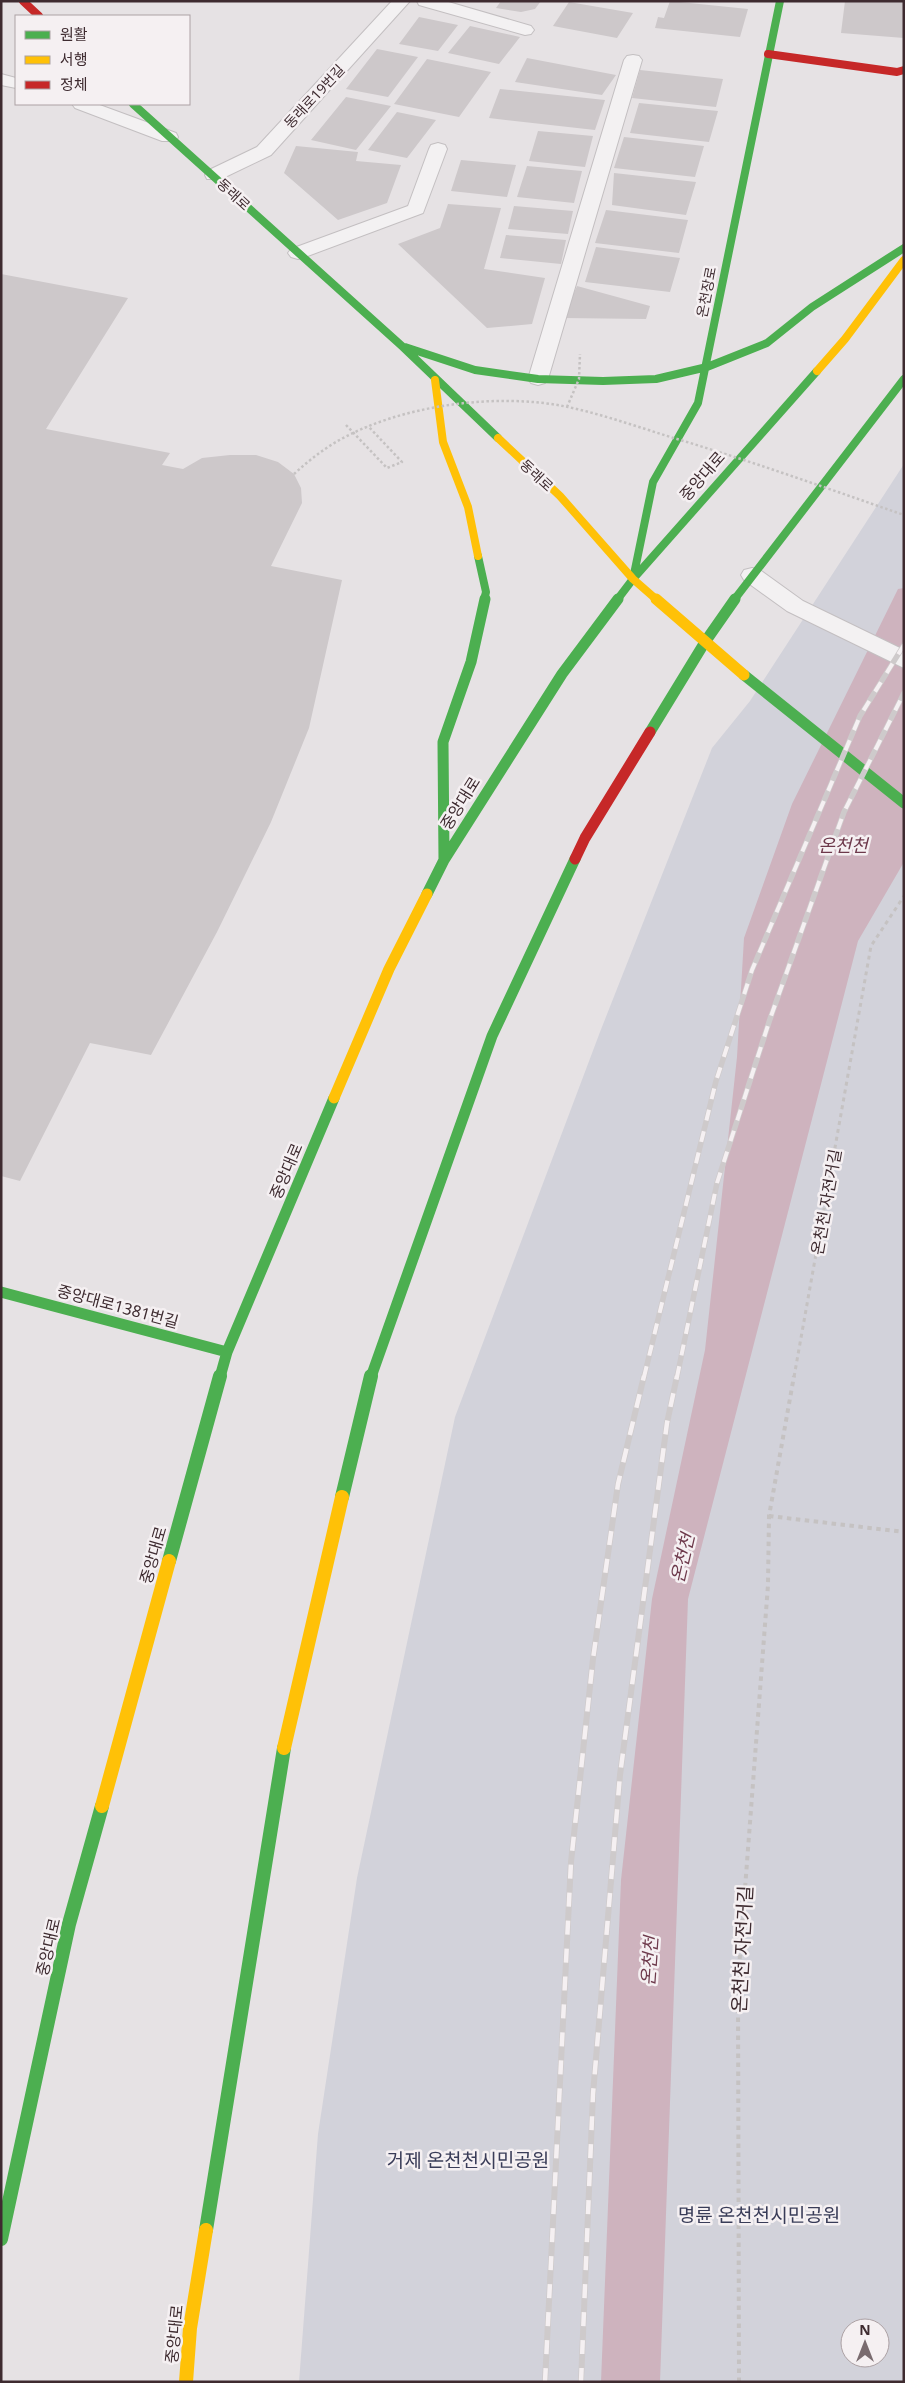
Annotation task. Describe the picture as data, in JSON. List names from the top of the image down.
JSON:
{
  "streets": {
    "main road": [
      "동래로",
      "온천장로",
      "중앙대로",
      "중앙대로1381번길"
    ],
    "street": ["동래로19번길"],
    "path": ["온천천 자전거길"]
  },
  "crossings": [
    ["동래로19번길", "동래로"],
    ["동래로", "온천장로"],
    ["동래로", "중앙대로"],
    ["온천장로", "중앙대로"],
    ["중앙대로", "중앙대로1381번길"]
  ],
  "water": ["온천천"],
  "parks": ["거제 온천천시민공원", "명륜 온천천시민공원"],
  "legend": ["원활", "서행", "정체"],
  "north": "top"
}
